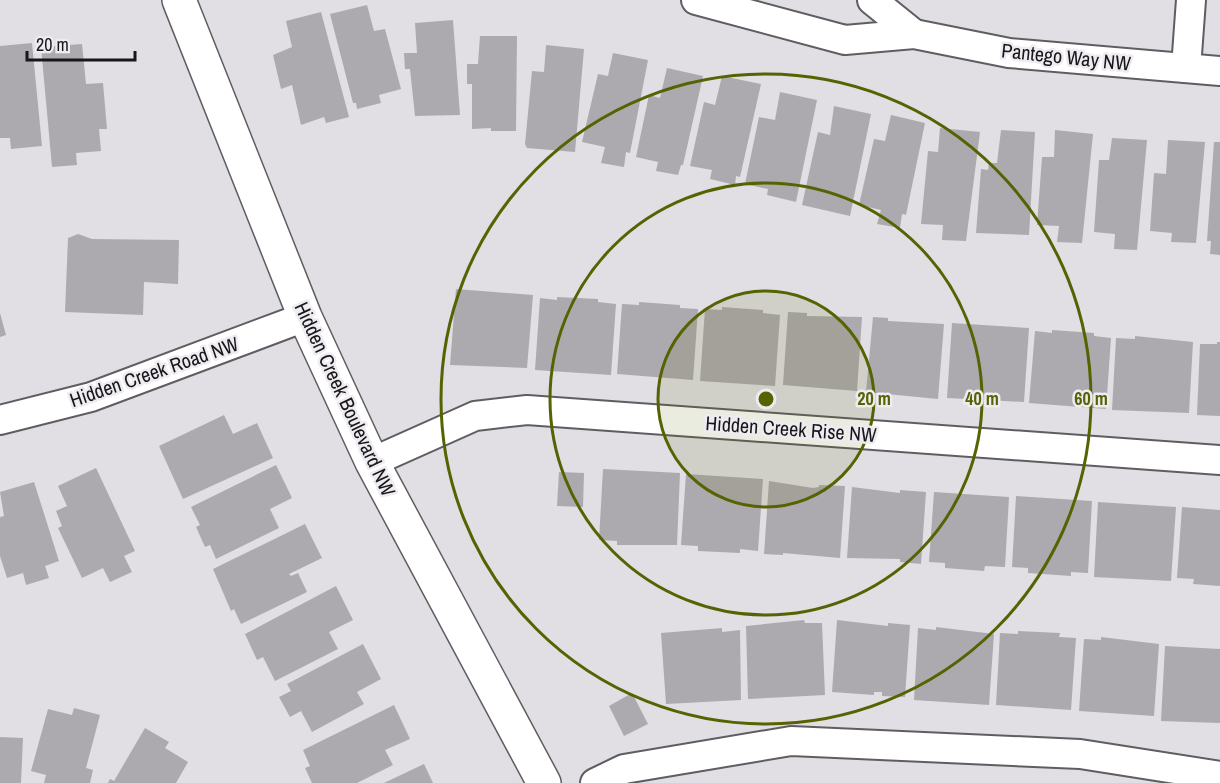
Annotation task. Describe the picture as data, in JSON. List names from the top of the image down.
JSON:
{
  "streets": {
    "street": [
      "Pantego Way NW",
      "Hidden Creek Road NW",
      "Hidden Creek Boulevard NW",
      "Hidden Creek Rise NW"
    ]
  },
  "crossings": [
    ["Hidden Creek Road NW", "Hidden Creek Boulevard NW"],
    ["Hidden Creek Boulevard NW", "Hidden Creek Rise NW"]
  ],
  "scale_bar": "20 m",
  "rings": ["20 m", "40 m", "60 m"]
}
